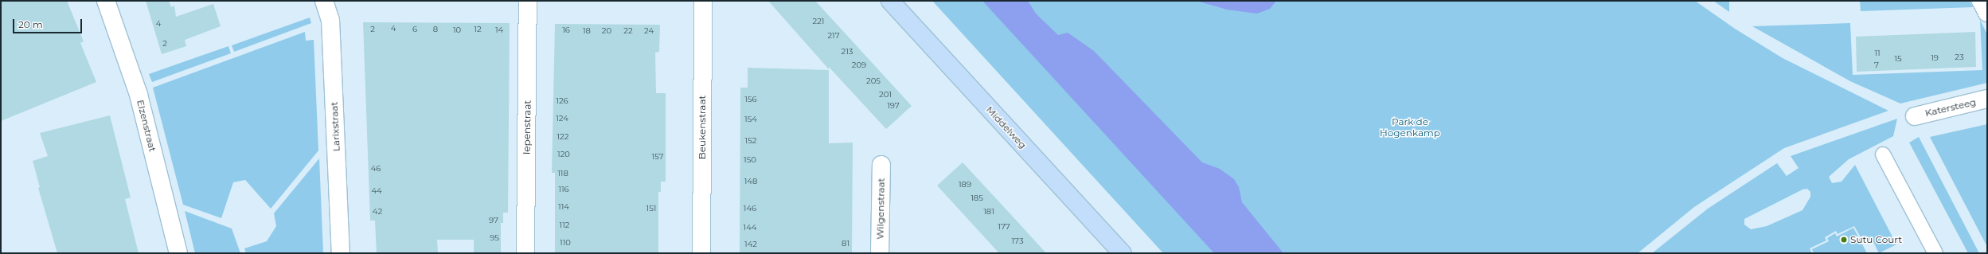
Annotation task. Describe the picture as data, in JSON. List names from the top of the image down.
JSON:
{
  "streets": {
    "main road": ["Middelweg"],
    "street": [
      "Katersteeg",
      "Elzenstraat",
      "Larixstraat",
      "Iepenstraat",
      "Beukenstraat",
      "Wilgenstraat"
    ]
  },
  "parks": ["Park de Hogenkamp"],
  "places": ["Sutu Court"],
  "house_numbers": [
    "221",
    "4",
    "4",
    "2",
    "6",
    "8",
    "12",
    "10",
    "14",
    "16",
    "18",
    "20",
    "22",
    "24",
    "217",
    "2",
    "213",
    "11",
    "23",
    "19",
    "15",
    "209",
    "7",
    "205",
    "201",
    "156",
    "126",
    "197",
    "124",
    "154",
    "122",
    "152",
    "120",
    "157",
    "150",
    "46",
    "118",
    "148",
    "189",
    "116",
    "44",
    "185",
    "114",
    "151",
    "146",
    "42",
    "181",
    "97",
    "112",
    "177",
    "144",
    "95",
    "173",
    "110",
    "81",
    "142"
  ],
  "scale_bar": "20 m"
}
